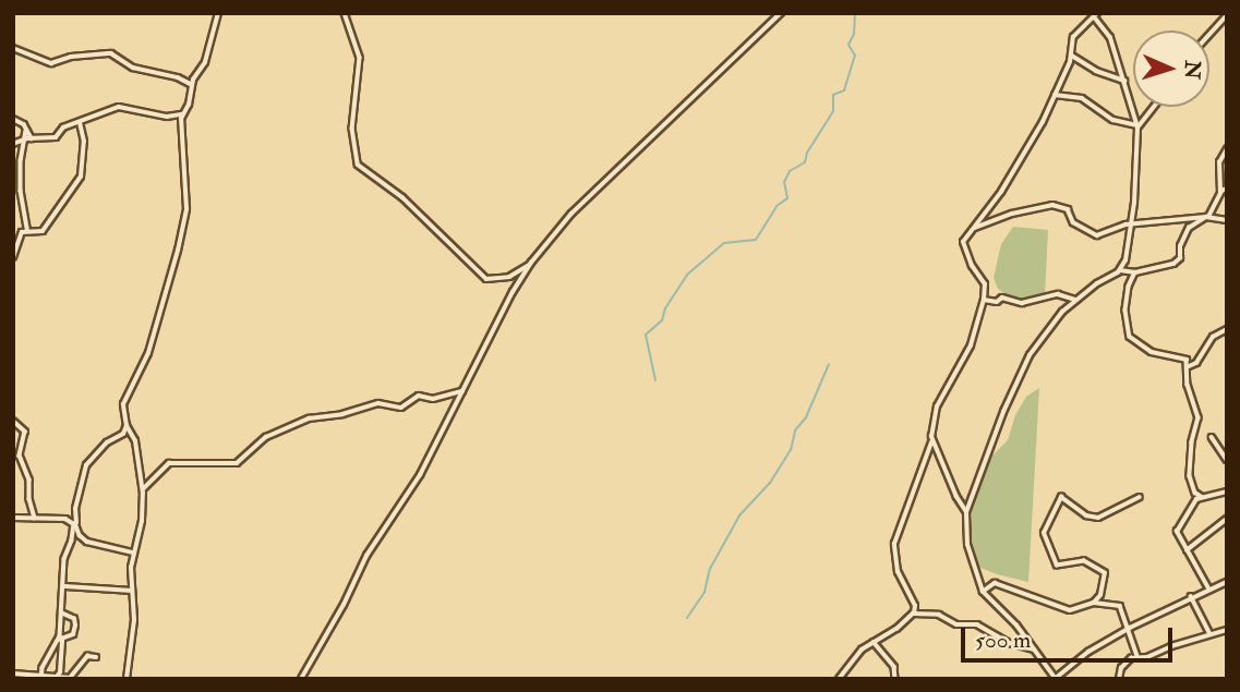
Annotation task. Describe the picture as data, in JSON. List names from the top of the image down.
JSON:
{
  "scale_bar": "500 m",
  "north": "right"
}
